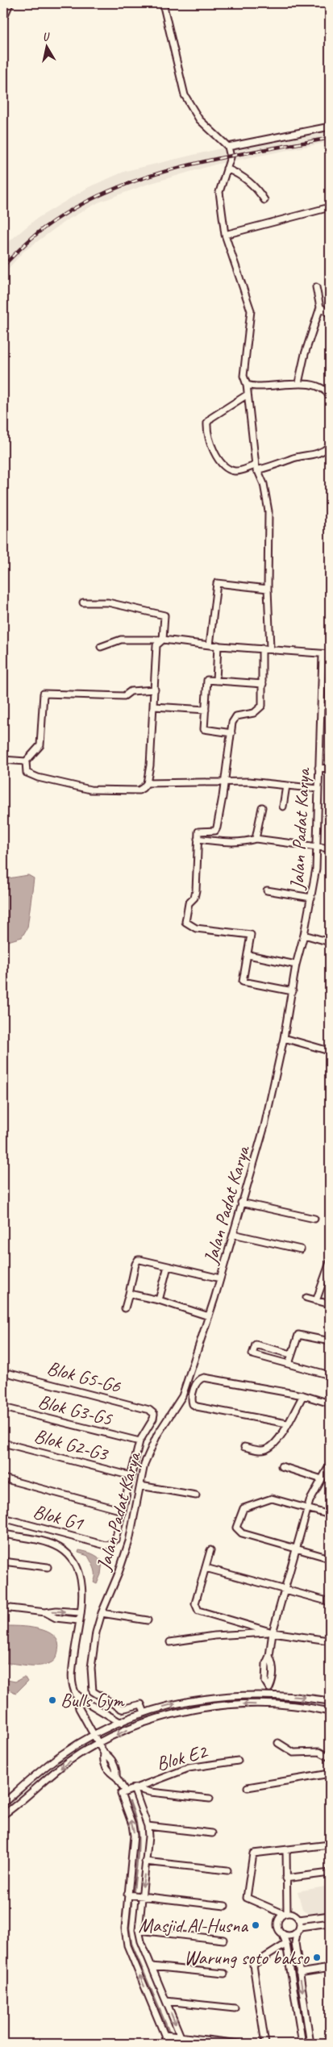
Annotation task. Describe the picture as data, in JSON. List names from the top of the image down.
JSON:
{
  "streets": {
    "street": [
      "Jalan Padat Karya",
      "Blok G5-G6",
      "Blok G3-G5",
      "Blok G2-G3",
      "Blok G1",
      "Blok E2"
    ]
  },
  "crossings": [
    ["Blok G5-G6", "Blok G3-G5"]
  ],
  "places": ["Bulls Gym", "Masjid Al-Husna", "Warung soto bakso"],
  "north": "top"
}
